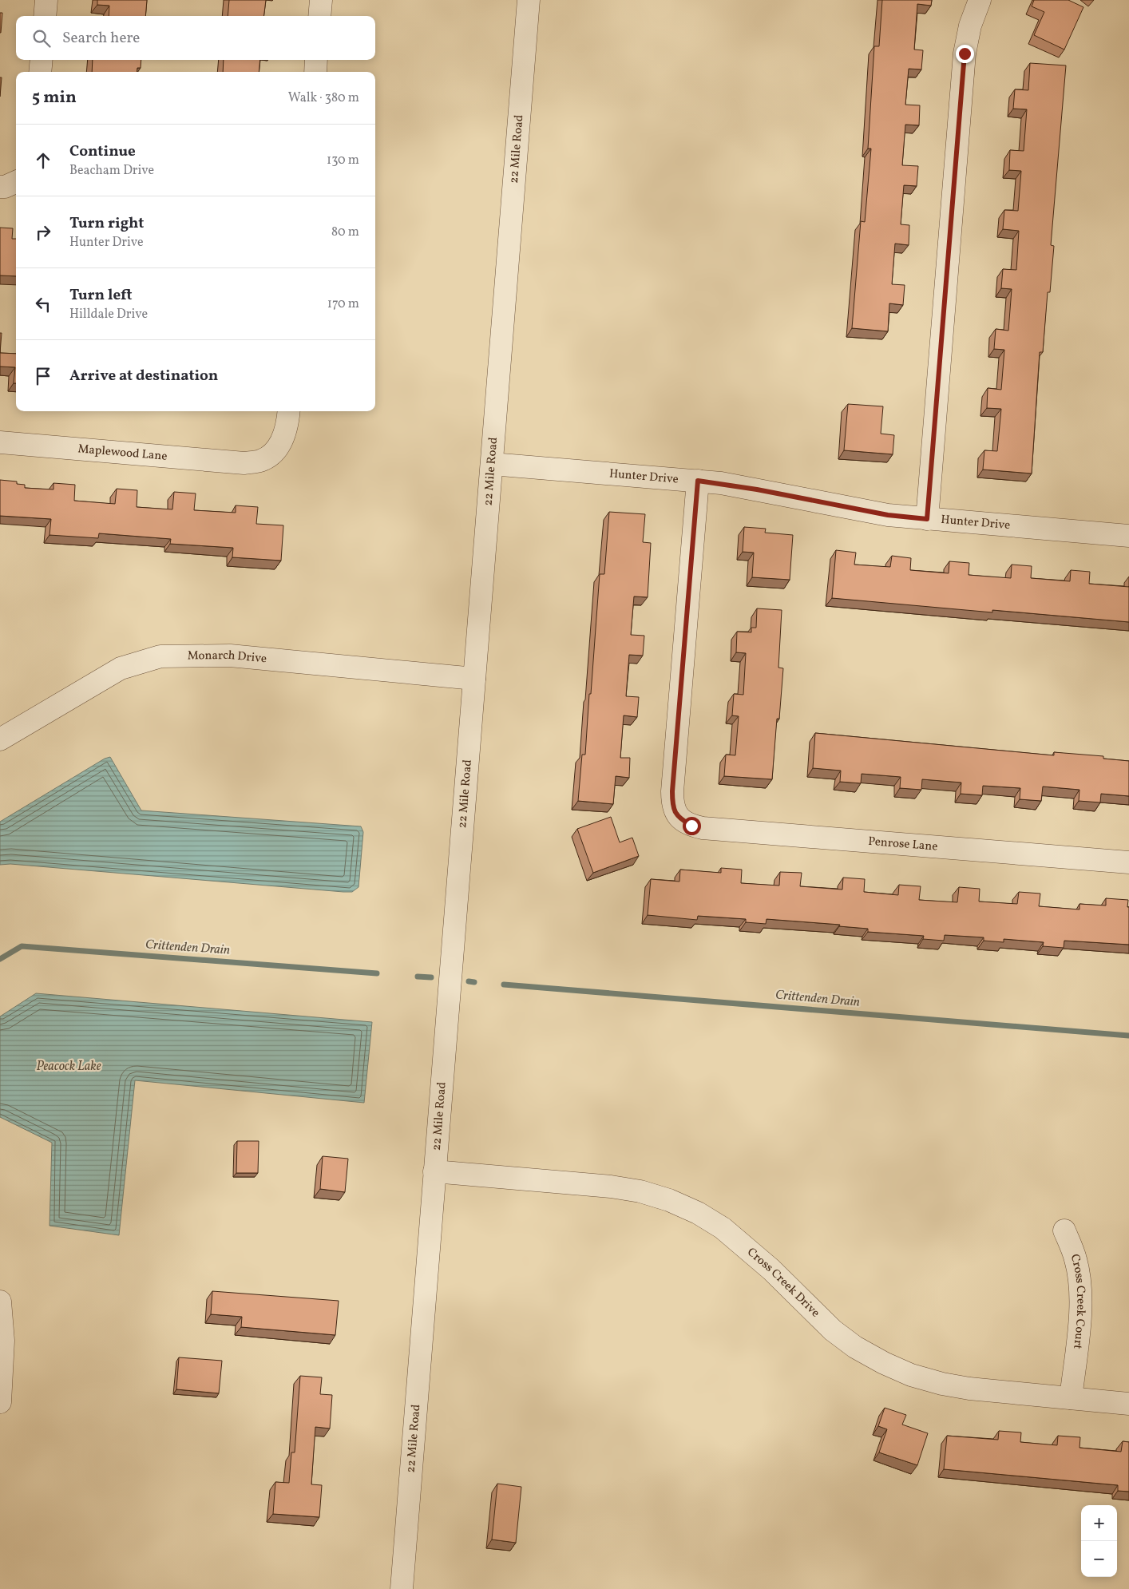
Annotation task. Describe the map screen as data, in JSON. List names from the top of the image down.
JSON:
{
  "streets": {
    "street": [
      "22 Mile Road",
      "Maplewood Lane",
      "Hunter Drive",
      "Monarch Drive",
      "Penrose Lane",
      "Cross Creek Drive",
      "Cross Creek Court"
    ]
  },
  "crossings": [
    ["22 Mile Road", "Hunter Drive"],
    ["22 Mile Road", "Monarch Drive"],
    ["22 Mile Road", "Cross Creek Drive"],
    ["Hunter Drive", "Penrose Lane"],
    ["Cross Creek Drive", "Cross Creek Court"]
  ],
  "water": ["Crittenden Drain", "Peacock Lake"],
  "page": {
    "search": "Search here",
    "heading": ["5 min", "Walk · 380 m"],
    "list": [
      ["Continue", "Beacham Drive", "130 m"],
      ["Turn right", "Hunter Drive", "80 m"],
      ["Turn left", "Hilldale Drive", "170 m"],
      "Arrive at destination"
    ],
    "map_buttons": ["+", "−"]
  }
}
